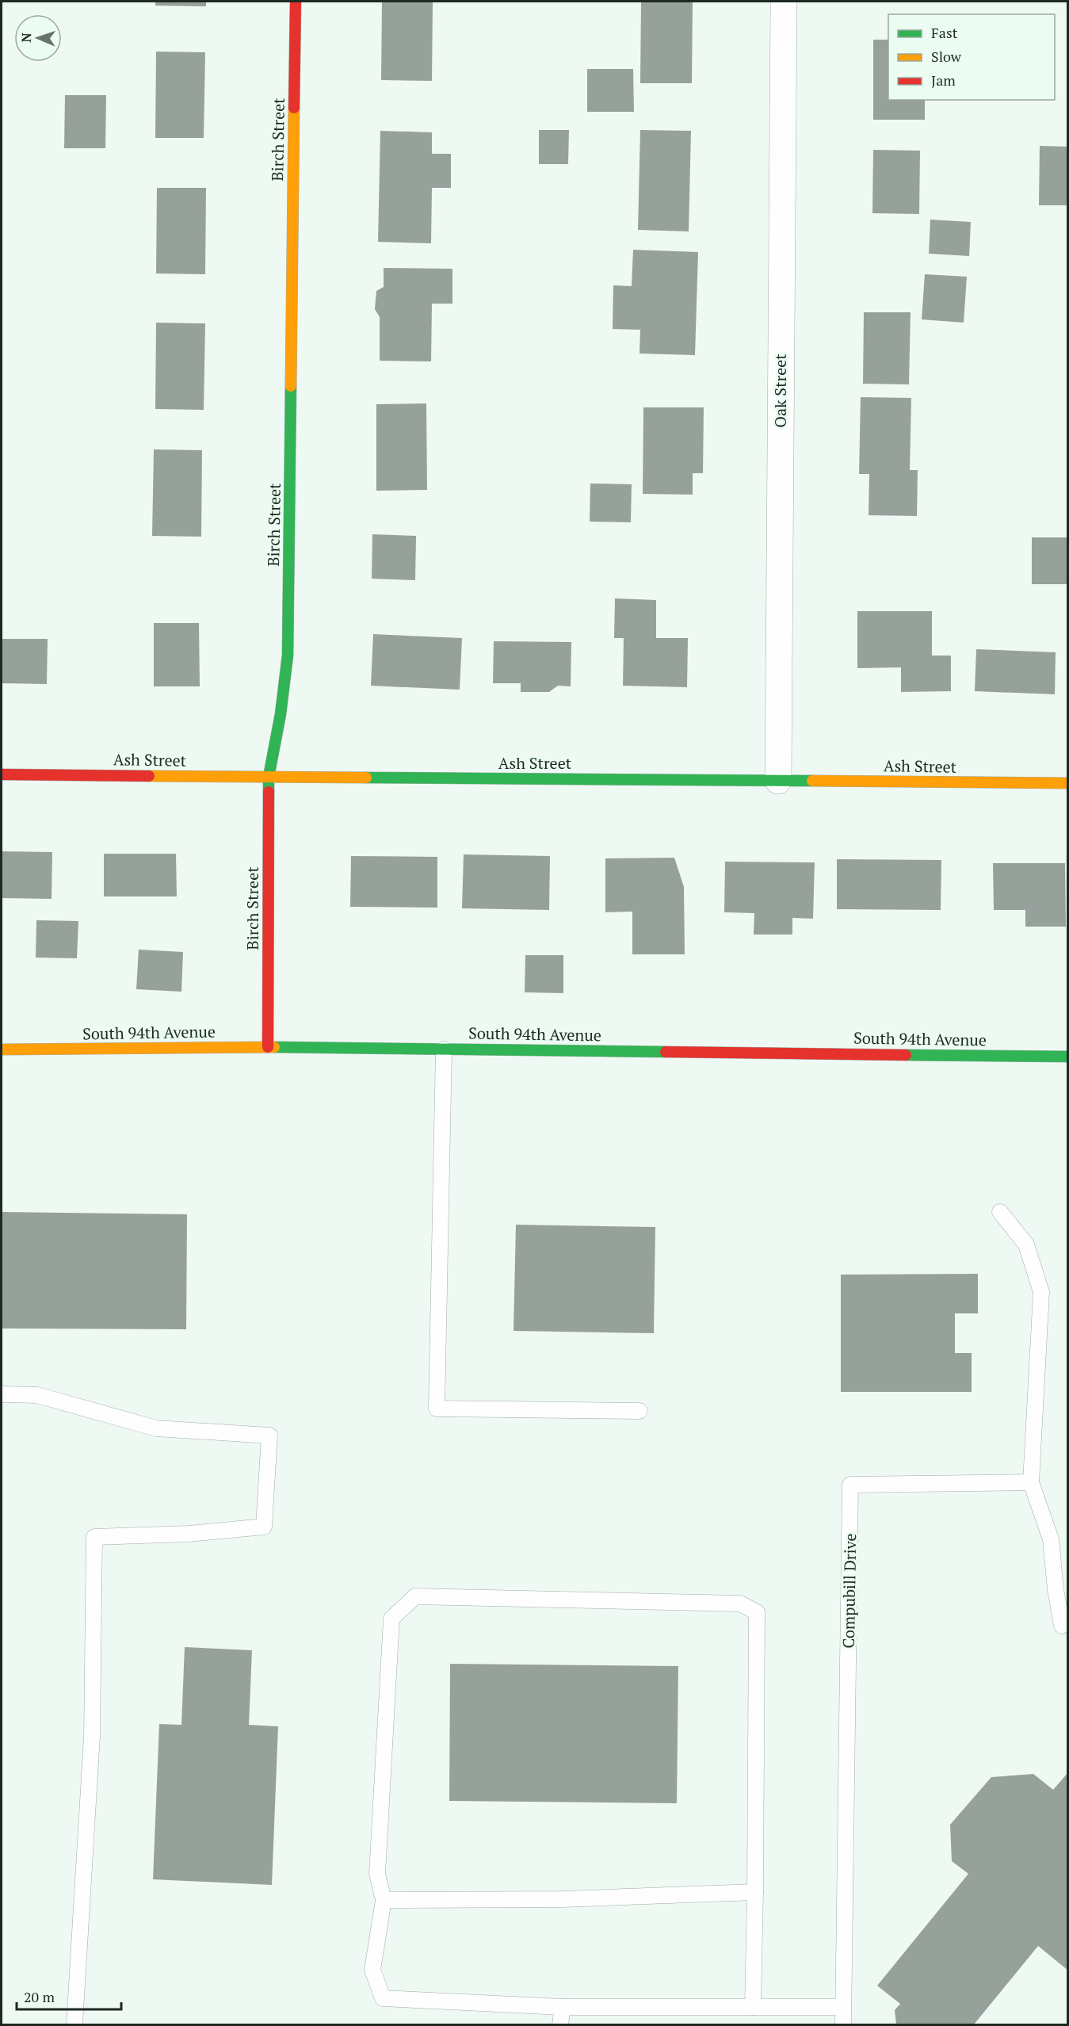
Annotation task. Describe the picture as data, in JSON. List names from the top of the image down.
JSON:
{
  "streets": {
    "street": [
      "Birch Street",
      "Oak Street",
      "Ash Street",
      "South 94th Avenue"
    ],
    "lane": ["Compubill Drive"]
  },
  "crossings": [
    ["Birch Street", "Ash Street"],
    ["Birch Street", "South 94th Avenue"],
    ["Oak Street", "Ash Street"]
  ],
  "legend": ["Fast", "Slow", "Jam"],
  "scale_bar": "20 m",
  "north": "left"
}
